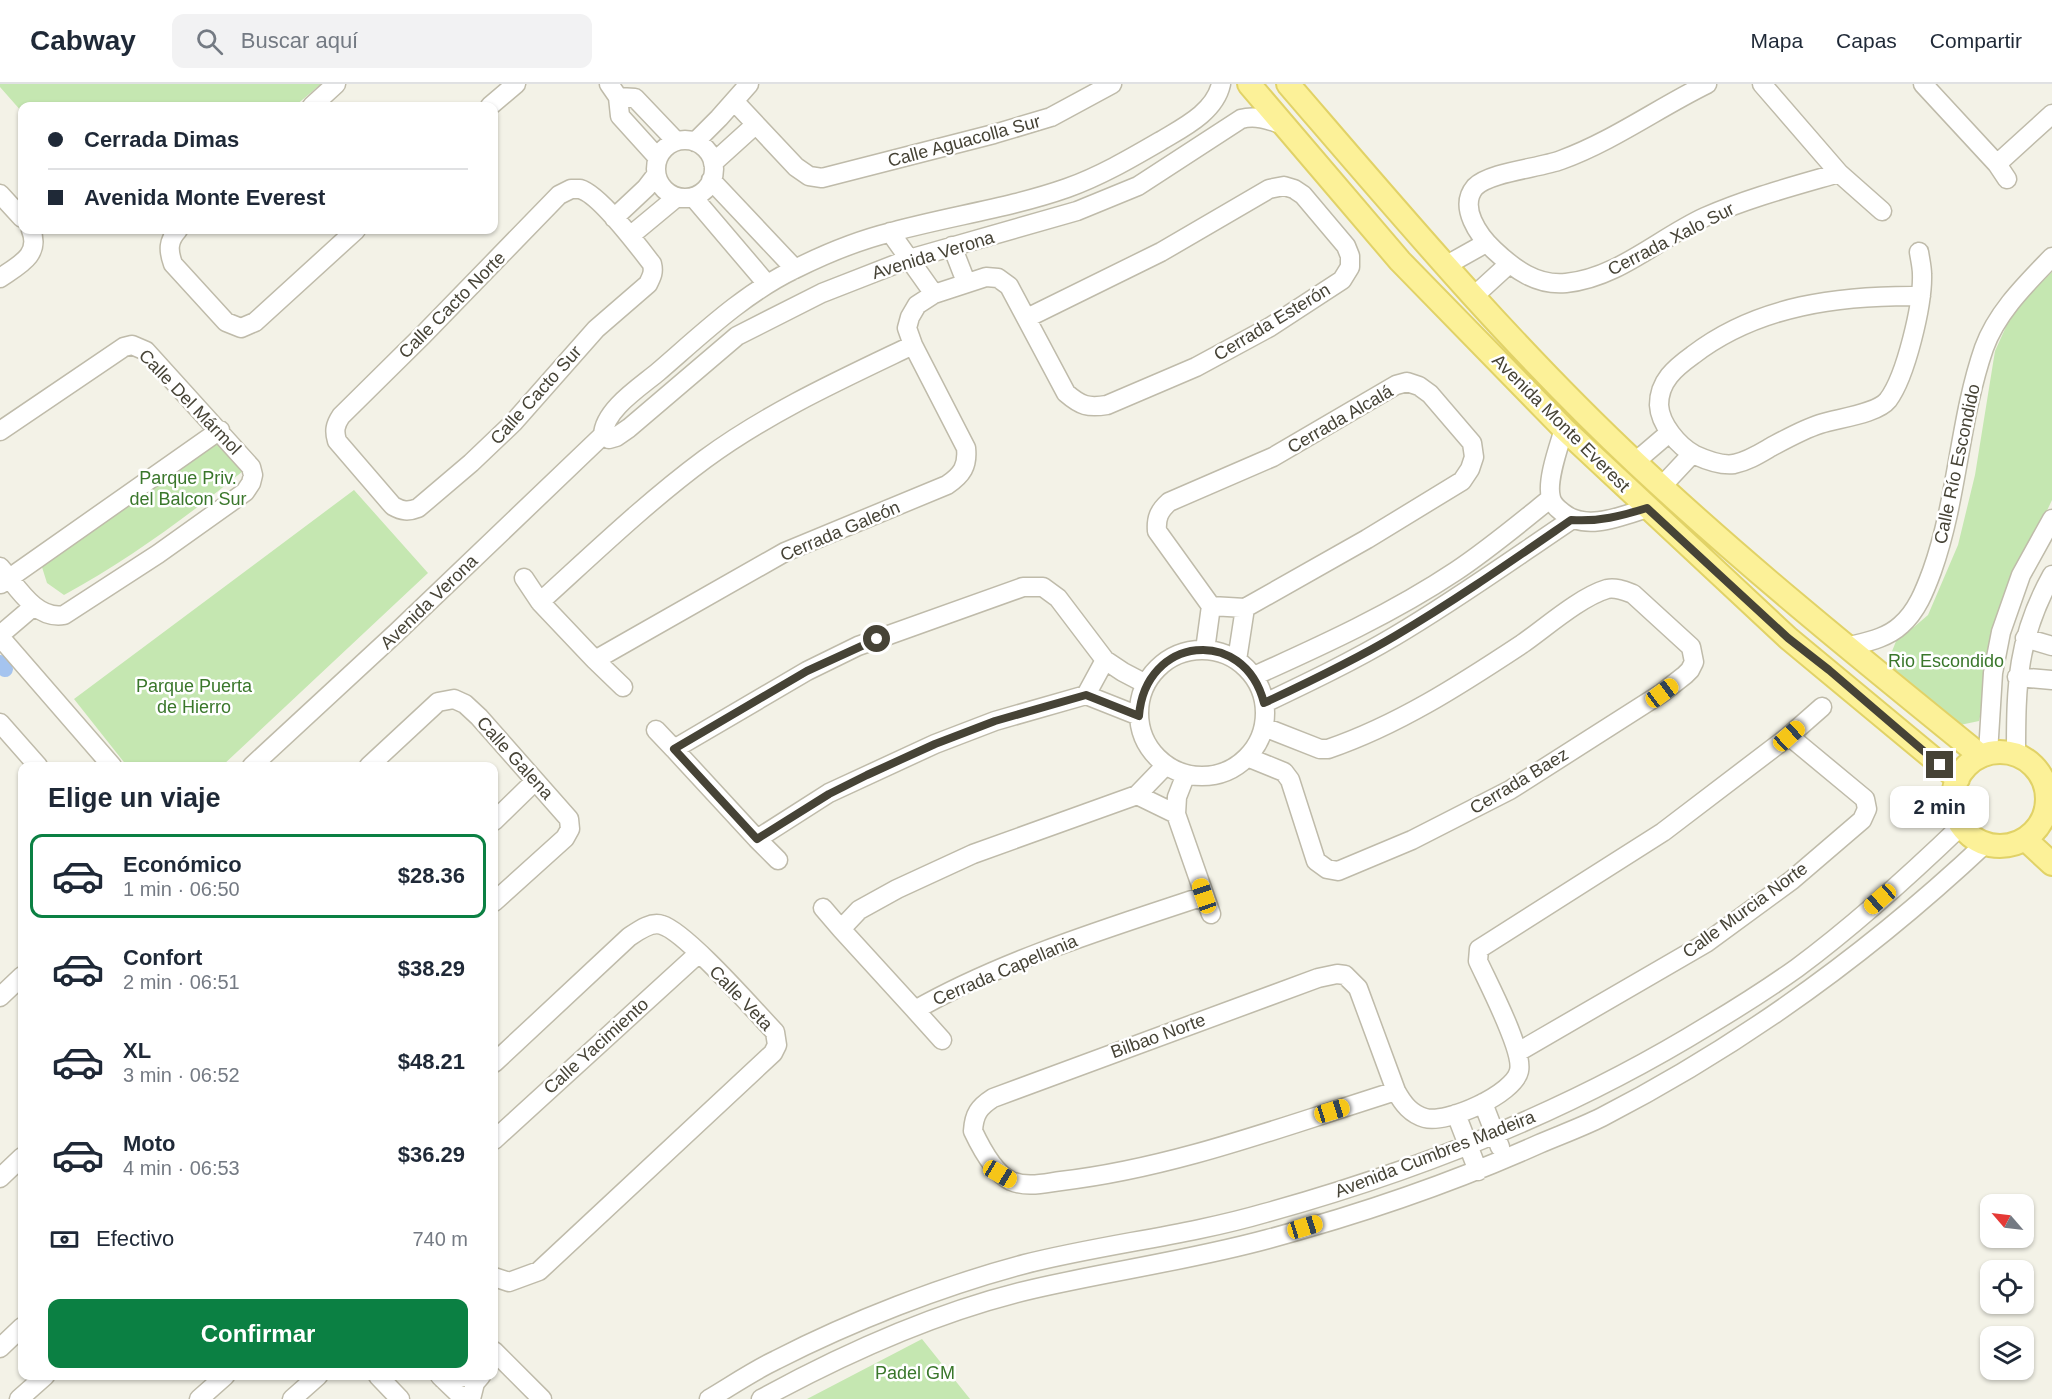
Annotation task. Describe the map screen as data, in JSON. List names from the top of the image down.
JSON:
{
  "streets": {
    "main road": ["Avenida Monte Everest"],
    "street": [
      "Calle Aguacolla Sur",
      "Cerrada Xalo Sur",
      "Avenida Verona",
      "Calle Cacto Norte",
      "Cerrada Esterón",
      "Calle Cacto Sur",
      "Calle Del Mármol",
      "Cerrada Alcalá",
      "Calle Río Escondido",
      "Cerrada Galeón",
      "Calle Galena",
      "Cerrada Baez",
      "Calle Murcia Norte",
      "Cerrada Capellania",
      "Calle Veta",
      "Bilbao Norte",
      "Calle Yacimiento",
      "Avenida Cumbres Madeira"
    ]
  },
  "crossings": [
    ["Avenida Verona", "Avenida Monte Everest"],
    ["Calle Cacto Norte", "Calle Cacto Sur"],
    ["Cerrada Esterón", "Cerrada Galeón"],
    ["Avenida Monte Everest", "Calle Río Escondido"],
    ["Avenida Monte Everest", "Avenida Cumbres Madeira"],
    ["Calle Veta", "Calle Yacimiento"]
  ],
  "parks": [
    "Parque Priv. del Balcon Sur",
    "Rio Escondido",
    "Parque Puerta de Hierro",
    "Padel GM"
  ],
  "north": "top left",
  "page": {
    "header": "Cabway",
    "search": "Buscar aquí",
    "nav": ["Mapa", "Capas", "Compartir"],
    "banner": ["Cerrada Dimas", "Avenida Monte Everest"],
    "heading": "Elige un viaje",
    "bubble": "2 min",
    "list": [
      {
        "name": "Económico",
        "note": "1 min · 06:50",
        "value": "$28.36"
      },
      {
        "name": "Confort",
        "note": "2 min · 06:51",
        "value": "$38.29"
      },
      {
        "name": "XL",
        "note": "3 min · 06:52",
        "value": "$48.21"
      },
      {
        "name": "Moto",
        "note": "4 min · 06:53",
        "value": "$36.29"
      }
    ],
    "pay": ["Efectivo", "740 m"],
    "buttons": "Confirmar"
  }
}
